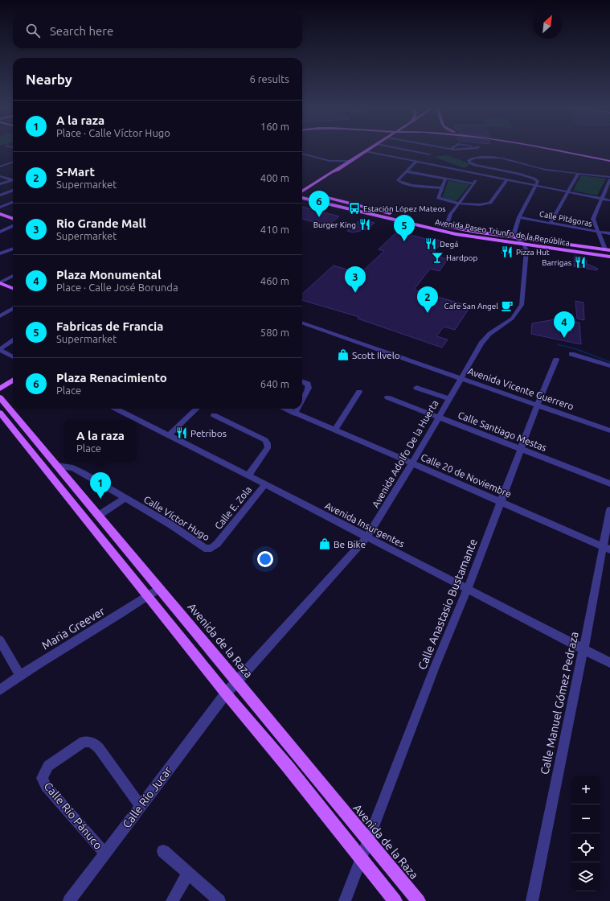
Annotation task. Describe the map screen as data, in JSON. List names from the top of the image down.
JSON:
{
  "streets": {
    "main road": ["Avenida Paseo Triunfo de la República", "Avenida de la Raza"],
    "street": [
      "Calle Pitágoras",
      "Avenida Vicente Guerrero",
      "Calle Santiago Mestas",
      "Avenida Adolfo De la Huerta",
      "Calle 20 de Noviembre",
      "Calle E. Zola",
      "Calle Víctor Hugo",
      "Avenida Insurgentes",
      "Calle Anastasio Bustamante",
      "Maria Greever",
      "Calle Manuel Gómez Pedraza",
      "Calle Río Jucar",
      "Calle Río Pánuco"
    ]
  },
  "crossings": [
    ["Avenida Paseo Triunfo de la República", "Avenida Adolfo De la Huerta"],
    ["Avenida Vicente Guerrero", "Avenida Adolfo De la Huerta"],
    ["Avenida Vicente Guerrero", "Calle Anastasio Bustamante"],
    ["Calle Santiago Mestas", "Avenida Adolfo De la Huerta"],
    ["Calle Santiago Mestas", "Calle Anastasio Bustamante"],
    ["Avenida Adolfo De la Huerta", "Calle 20 de Noviembre"],
    ["Avenida Adolfo De la Huerta", "Avenida Insurgentes"],
    ["Avenida Adolfo De la Huerta", "Avenida de la Raza"],
    ["Avenida Adolfo De la Huerta", "Calle Río Jucar"],
    ["Calle 20 de Noviembre", "Calle Anastasio Bustamante"],
    ["Calle 20 de Noviembre", "Calle Manuel Gómez Pedraza"],
    ["Calle E. Zola", "Calle Víctor Hugo"],
    ["Calle E. Zola", "Avenida Insurgentes"],
    ["Calle Víctor Hugo", "Avenida de la Raza"],
    ["Avenida Insurgentes", "Calle Anastasio Bustamante"],
    ["Avenida Insurgentes", "Calle Manuel Gómez Pedraza"],
    ["Calle Anastasio Bustamante", "Avenida de la Raza"],
    ["Maria Greever", "Avenida de la Raza"],
    ["Calle Río Jucar", "Calle Río Pánuco"]
  ],
  "places": {
    "bus stop": ["Estación López Mateos"],
    "restaurant": [
      "Burger King",
      "Degá",
      "Pizza Hut",
      "Barrigas",
      "Petribos"
    ],
    "bar": ["Hardpop"],
    "cafe": ["Cafe San Angel"],
    "shop": ["Scott Ilvelo", "Be Bike"]
  },
  "north": "top right",
  "page": {
    "search": "Search here",
    "heading": ["Nearby", "6 results"],
    "list": [
      {
        "mark": "1",
        "name": "A la raza",
        "note": "Place · Calle Víctor Hugo",
        "value": "160 m"
      },
      {
        "mark": "2",
        "name": "S-Mart",
        "note": "Supermarket",
        "value": "400 m"
      },
      {
        "mark": "3",
        "name": "Rio Grande Mall",
        "note": "Supermarket",
        "value": "410 m"
      },
      {
        "mark": "4",
        "name": "Plaza Monumental",
        "note": "Place · Calle José Borunda",
        "value": "460 m"
      },
      {
        "mark": "5",
        "name": "Fabricas de Francia",
        "note": "Supermarket",
        "value": "580 m"
      },
      {
        "mark": "6",
        "name": "Plaza Renacimiento",
        "note": "Place",
        "value": "640 m"
      }
    ],
    "pins": [
      "6",
      "5",
      "3",
      "2",
      "4",
      "1"
    ],
    "popup": ["A la raza", "Place"],
    "map_buttons": ["+", "−"]
  }
}
